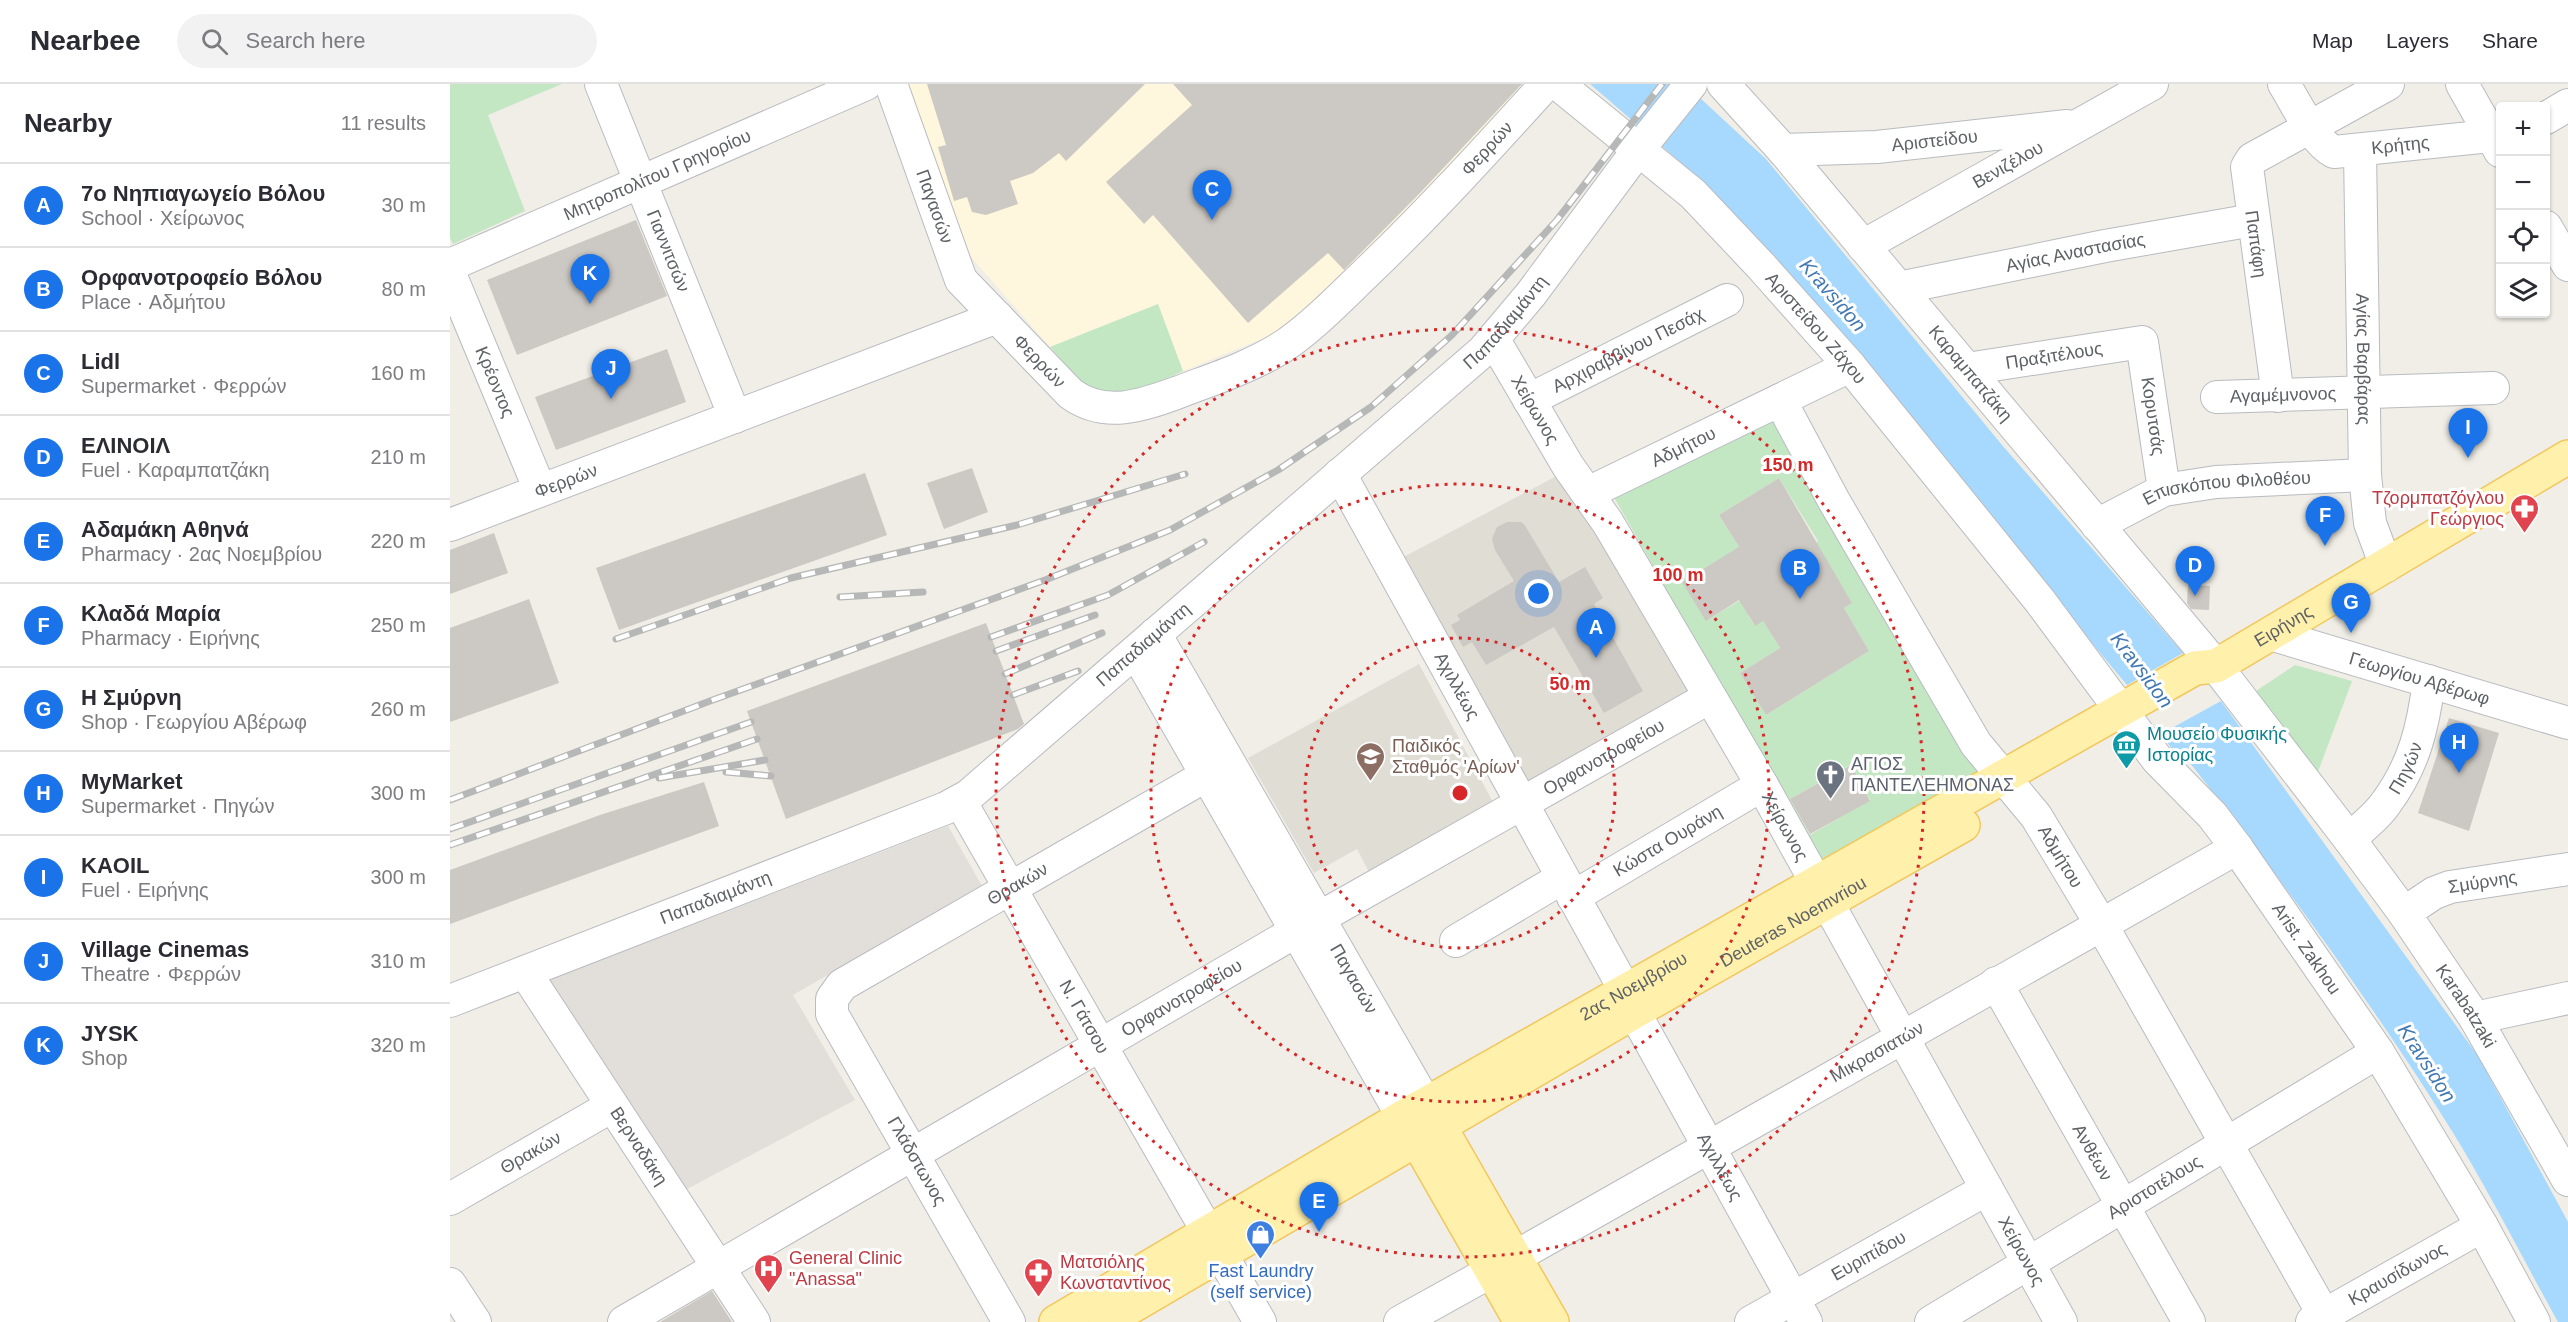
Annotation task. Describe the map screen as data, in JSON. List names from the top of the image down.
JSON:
{
  "streets": {
    "main road": ["Παγασών", "Ειρήνης", "2ας Νοεμβρίου"],
    "street": [
      "Αριστείδου",
      "Κρήτης",
      "Φερρών",
      "Βενιζέλου",
      "Μητροπολίτου Γρηγορίου",
      "Παπάφη",
      "Γιαννιτσών",
      "Αγίας Αναστασίας",
      "Παπαδιαμάντη",
      "Αριστείδου Ζάχου",
      "Αρχιραββίνου Πεσάχ",
      "Πραξιτέλους",
      "Αγίας Βαρβάρας",
      "Καραμπατζάκη",
      "Κρέοντος",
      "Αγαμέμνονος",
      "Χείρωνος",
      "Κορυτσάς",
      "Αδμήτου",
      "Επισκόπου Φιλοθέου",
      "Γεωργίου Αβέρωφ",
      "Αχιλλέως",
      "Ορφανοτροφείου",
      "Πηγών",
      "Κώστα Ουράνη",
      "Σμύρνης",
      "Θρακών",
      "Arist. Zakhou",
      "Karabatzaki",
      "Ν. Γάτσου",
      "Μικρασιατών",
      "Βερναδάκη",
      "Ανθέων",
      "Γλάδστωνος",
      "Αριστοτέλους",
      "Ευριπίδου",
      "Κραυσίδωνος"
    ]
  },
  "crossings": [
    ["Αριστείδου", "Βενιζέλου"],
    ["Αριστείδου", "Καραμπατζάκη"],
    ["Κρήτης", "Παπάφη"],
    ["Κρήτης", "Αγίας Βαρβάρας"],
    ["Φερρών", "Παγασών"],
    ["Φερρών", "Γιαννιτσών"],
    ["Φερρών", "Κρέοντος"],
    ["Βενιζέλου", "Καραμπατζάκη"],
    ["Μητροπολίτου Γρηγορίου", "Γιαννιτσών"],
    ["Παγασών", "Παπαδιαμάντη"],
    ["Παγασών", "Ορφανοτροφείου"],
    ["Παγασών", "Θρακών"],
    ["Παγασών", "2ας Νοεμβρίου"],
    ["Παγασών", "Μικρασιατών"],
    ["Παπάφη", "Αγίας Αναστασίας"],
    ["Παπάφη", "Αγαμέμνονος"],
    ["Αγίας Αναστασίας", "Καραμπατζάκη"],
    ["Παπαδιαμάντη", "Αριστείδου Ζάχου"],
    ["Παπαδιαμάντη", "Χείρωνος"],
    ["Παπαδιαμάντη", "Αχιλλέως"],
    ["Παπαδιαμάντη", "Ν. Γάτσου"],
    ["Παπαδιαμάντη", "Βερναδάκη"],
    ["Αριστείδου Ζάχου", "Αδμήτου"],
    ["Αριστείδου Ζάχου", "Arist. Zakhou"],
    ["Αρχιραββίνου Πεσάχ", "Χείρωνος"],
    ["Πραξιτέλους", "Καραμπατζάκη"],
    ["Πραξιτέλους", "Κορυτσάς"],
    ["Αγίας Βαρβάρας", "Αγαμέμνονος"],
    ["Αγίας Βαρβάρας", "Επισκόπου Φιλοθέου"],
    ["Αγίας Βαρβάρας", "Ειρήνης"],
    ["Καραμπατζάκη", "Επισκόπου Φιλοθέου"],
    ["Καραμπατζάκη", "Ειρήνης"],
    ["Καραμπατζάκη", "Πηγών"],
    ["Καραμπατζάκη", "2ας Νοεμβρίου"],
    ["Καραμπατζάκη", "Karabatzaki"],
    ["Χείρωνος", "Αδμήτου"],
    ["Χείρωνος", "Ορφανοτροφείου"],
    ["Χείρωνος", "Κώστα Ουράνη"],
    ["Χείρωνος", "2ας Νοεμβρίου"],
    ["Χείρωνος", "Μικρασιατών"],
    ["Χείρωνος", "Αριστοτέλους"],
    ["Χείρωνος", "Ευριπίδου"],
    ["Κορυτσάς", "Επισκόπου Φιλοθέου"],
    ["Αδμήτου", "Arist. Zakhou"],
    ["Αδμήτου", "2ας Νοεμβρίου"],
    ["Αδμήτου", "Μικρασιατών"],
    ["Αδμήτου", "Αριστοτέλους"],
    ["Αδμήτου", "Κραυσίδωνος"],
    ["Ειρήνης", "Γεωργίου Αβέρωφ"],
    ["Ειρήνης", "2ας Νοεμβρίου"],
    ["Γεωργίου Αβέρωφ", "Πηγών"],
    ["Αχιλλέως", "Ορφανοτροφείου"],
    ["Αχιλλέως", "Κώστα Ουράνη"],
    ["Αχιλλέως", "2ας Νοεμβρίου"],
    ["Αχιλλέως", "Μικρασιατών"],
    ["Αχιλλέως", "Ευριπίδου"],
    ["Ορφανοτροφείου", "Ν. Γάτσου"],
    ["Ορφανοτροφείου", "Βερναδάκη"],
    ["Ορφανοτροφείου", "Γλάδστωνος"],
    ["Πηγών", "Karabatzaki"],
    ["Σμύρνης", "Karabatzaki"],
    ["Θρακών", "Ν. Γάτσου"],
    ["Θρακών", "Βερναδάκη"],
    ["Θρακών", "Γλάδστωνος"],
    ["Arist. Zakhou", "2ας Νοεμβρίου"],
    ["Arist. Zakhou", "Μικρασιατών"],
    ["Arist. Zakhou", "Αριστοτέλους"],
    ["Arist. Zakhou", "Κραυσίδωνος"],
    ["2ας Νοεμβρίου", "Ν. Γάτσου"],
    ["Μικρασιατών", "Ανθέων"],
    ["Ανθέων", "Αριστοτέλους"]
  ],
  "water": ["Kravsidon"],
  "places": {
    "pharmacy": ["Τζορμπατζόγλου Γεώργιος", "Ματσιόλης Κωνσταντίνος"],
    "museum": ["Μουσείο Φυσικής Ιστορίας"],
    "school or university": ["Παιδικός Σταθμός 'Αρίων'"],
    "church": ["ΑΓΙΟΣ ΠΑΝΤΕΛΕΗΜΟΝΑΣ"],
    "shop": ["Fast Laundry (self service)"],
    "hospital": ["General Clinic \"Anassa\""]
  },
  "page": {
    "header": "Nearbee",
    "search": "Search here",
    "nav": ["Map", "Layers", "Share"],
    "heading": ["Nearby", "11 results"],
    "map_buttons": ["+", "−"],
    "list": [
      {
        "mark": "A",
        "name": "7ο Νηπιαγωγείο Βόλου",
        "note": "School · Χείρωνος",
        "value": "30 m"
      },
      {
        "mark": "B",
        "name": "Ορφανοτροφείο Βόλου",
        "note": "Place · Αδμήτου",
        "value": "80 m"
      },
      {
        "mark": "C",
        "name": "Lidl",
        "note": "Supermarket · Φερρών",
        "value": "160 m"
      },
      {
        "mark": "D",
        "name": "ΕΛΙΝΟΙΛ",
        "note": "Fuel · Καραμπατζάκη",
        "value": "210 m"
      },
      {
        "mark": "E",
        "name": "Αδαμάκη Αθηνά",
        "note": "Pharmacy · 2ας Νοεμβρίου",
        "value": "220 m"
      },
      {
        "mark": "F",
        "name": "Κλαδά Μαρία",
        "note": "Pharmacy · Ειρήνης",
        "value": "250 m"
      },
      {
        "mark": "G",
        "name": "Η Σμύρνη",
        "note": "Shop · Γεωργίου Αβέρωφ",
        "value": "260 m"
      },
      {
        "mark": "H",
        "name": "MyMarket",
        "note": "Supermarket · Πηγών",
        "value": "300 m"
      },
      {
        "mark": "I",
        "name": "KAOIL",
        "note": "Fuel · Ειρήνης",
        "value": "300 m"
      },
      {
        "mark": "J",
        "name": "Village Cinemas",
        "note": "Theatre · Φερρών",
        "value": "310 m"
      },
      {
        "mark": "K",
        "name": "JYSK",
        "note": "Shop",
        "value": "320 m"
      }
    ],
    "pins": [
      "C",
      "K",
      "J",
      "I",
      "F",
      "D",
      "B",
      "G",
      "A",
      "H",
      "E"
    ]
  },
  "rings": ["150 m", "100 m", "50 m"]
}
